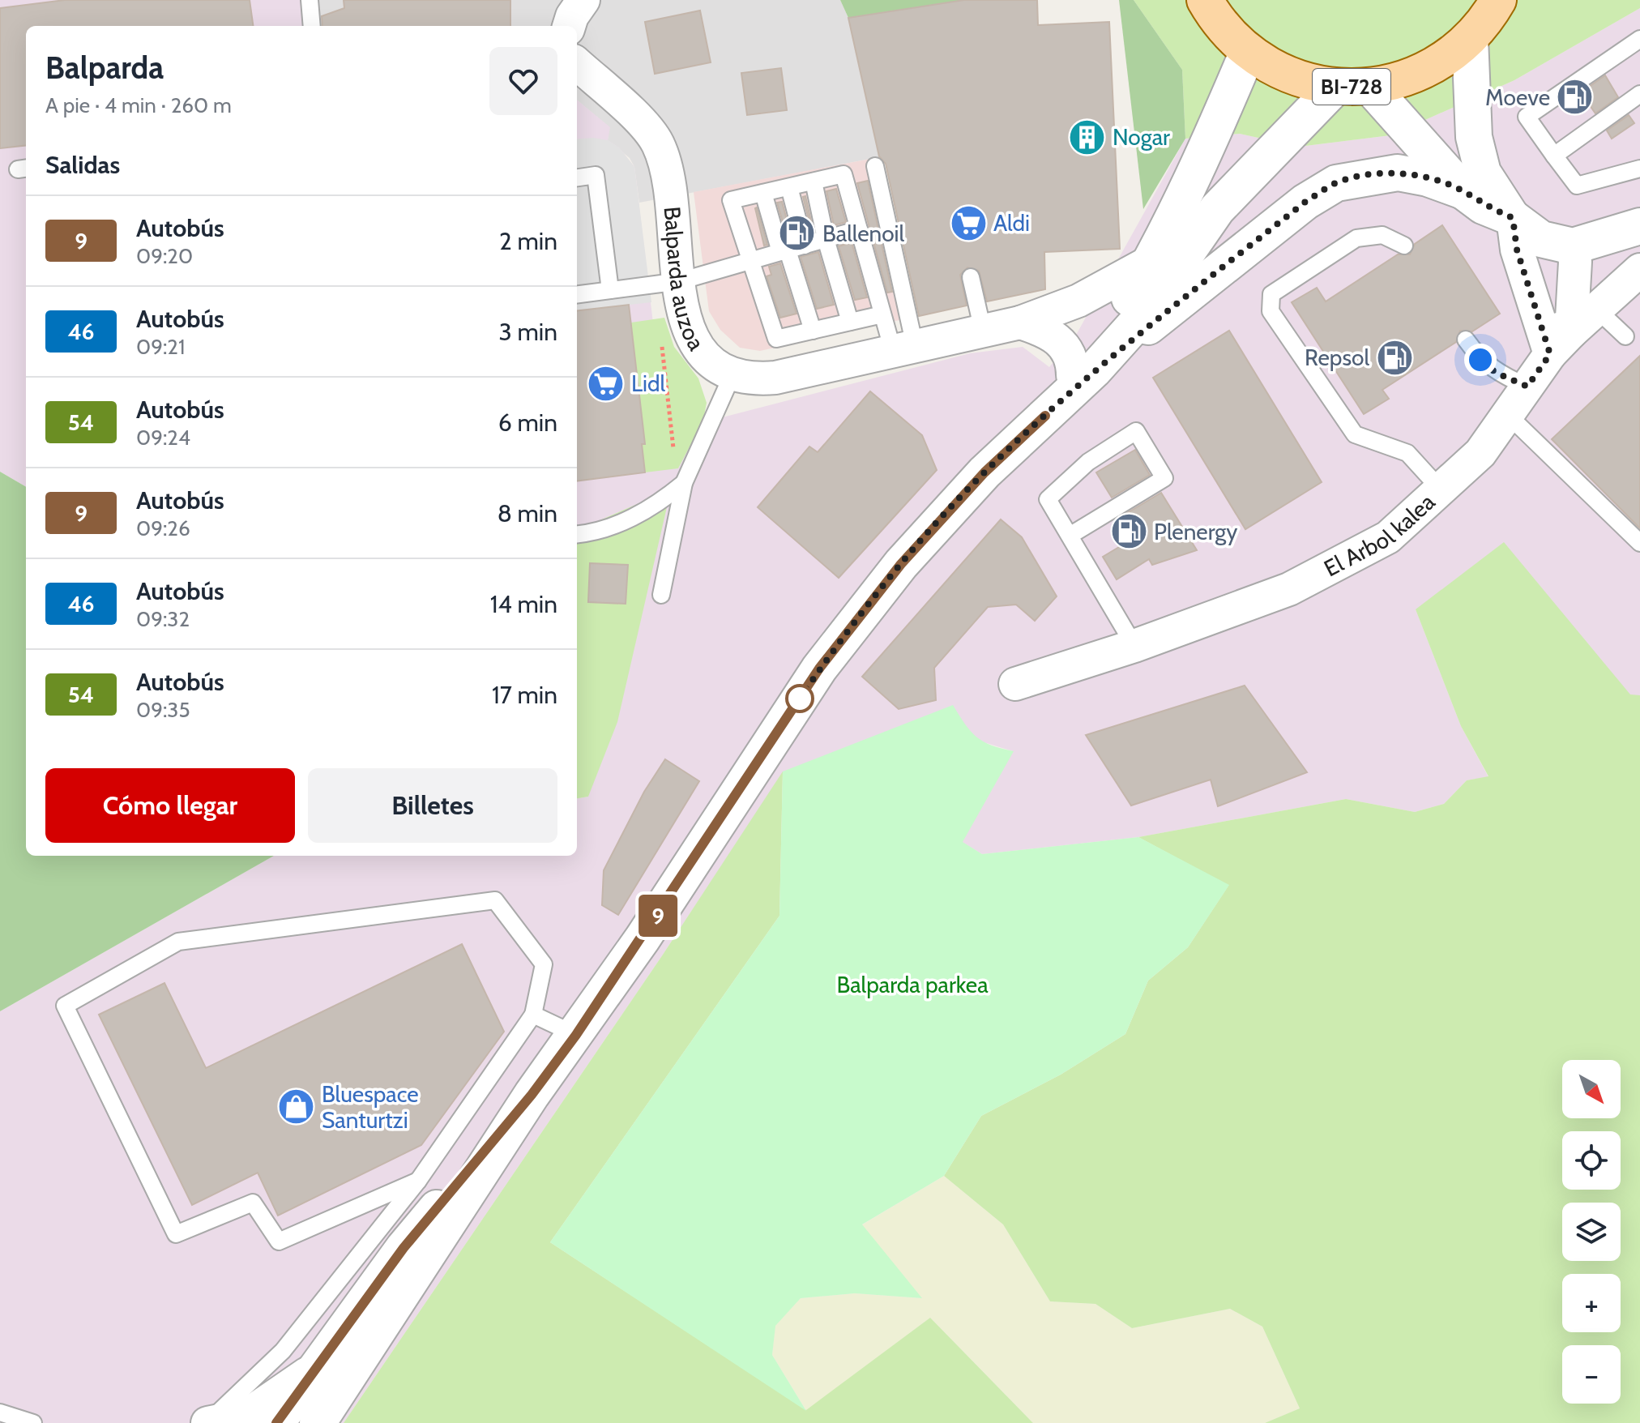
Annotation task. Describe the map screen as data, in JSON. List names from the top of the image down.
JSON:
{
  "streets": {
    "main road": ["BI-728"],
    "street": ["Balparda auzoa", "El Arbol kalea"]
  },
  "parks": ["Balparda parkea"],
  "places": {
    "fuel station": [
      "Moeve",
      "Ballenoil",
      "Repsol",
      "Plenergy"
    ],
    "building": ["Nogar"],
    "supermarket": ["Aldi", "Lidl"],
    "shop": ["Bluespace Santurtzi"]
  },
  "lines": ["bus line 9"],
  "north": "bottom right",
  "page": {
    "on_map": "9",
    "heading": [
      ["Balparda", "A pie · 4 min · 260 m"],
      "Salidas"
    ],
    "list": [
      {
        "mark": "9",
        "name": "Autobús",
        "note": "09:20",
        "value": "2 min"
      },
      {
        "mark": "46",
        "name": "Autobús",
        "note": "09:21",
        "value": "3 min"
      },
      {
        "mark": "54",
        "name": "Autobús",
        "note": "09:24",
        "value": "6 min"
      },
      {
        "mark": "9",
        "name": "Autobús",
        "note": "09:26",
        "value": "8 min"
      },
      {
        "mark": "46",
        "name": "Autobús",
        "note": "09:32",
        "value": "14 min"
      },
      {
        "mark": "54",
        "name": "Autobús",
        "note": "09:35",
        "value": "17 min"
      }
    ],
    "buttons": ["Cómo llegar", "Billetes"],
    "map_buttons": ["+", "−"]
  }
}
